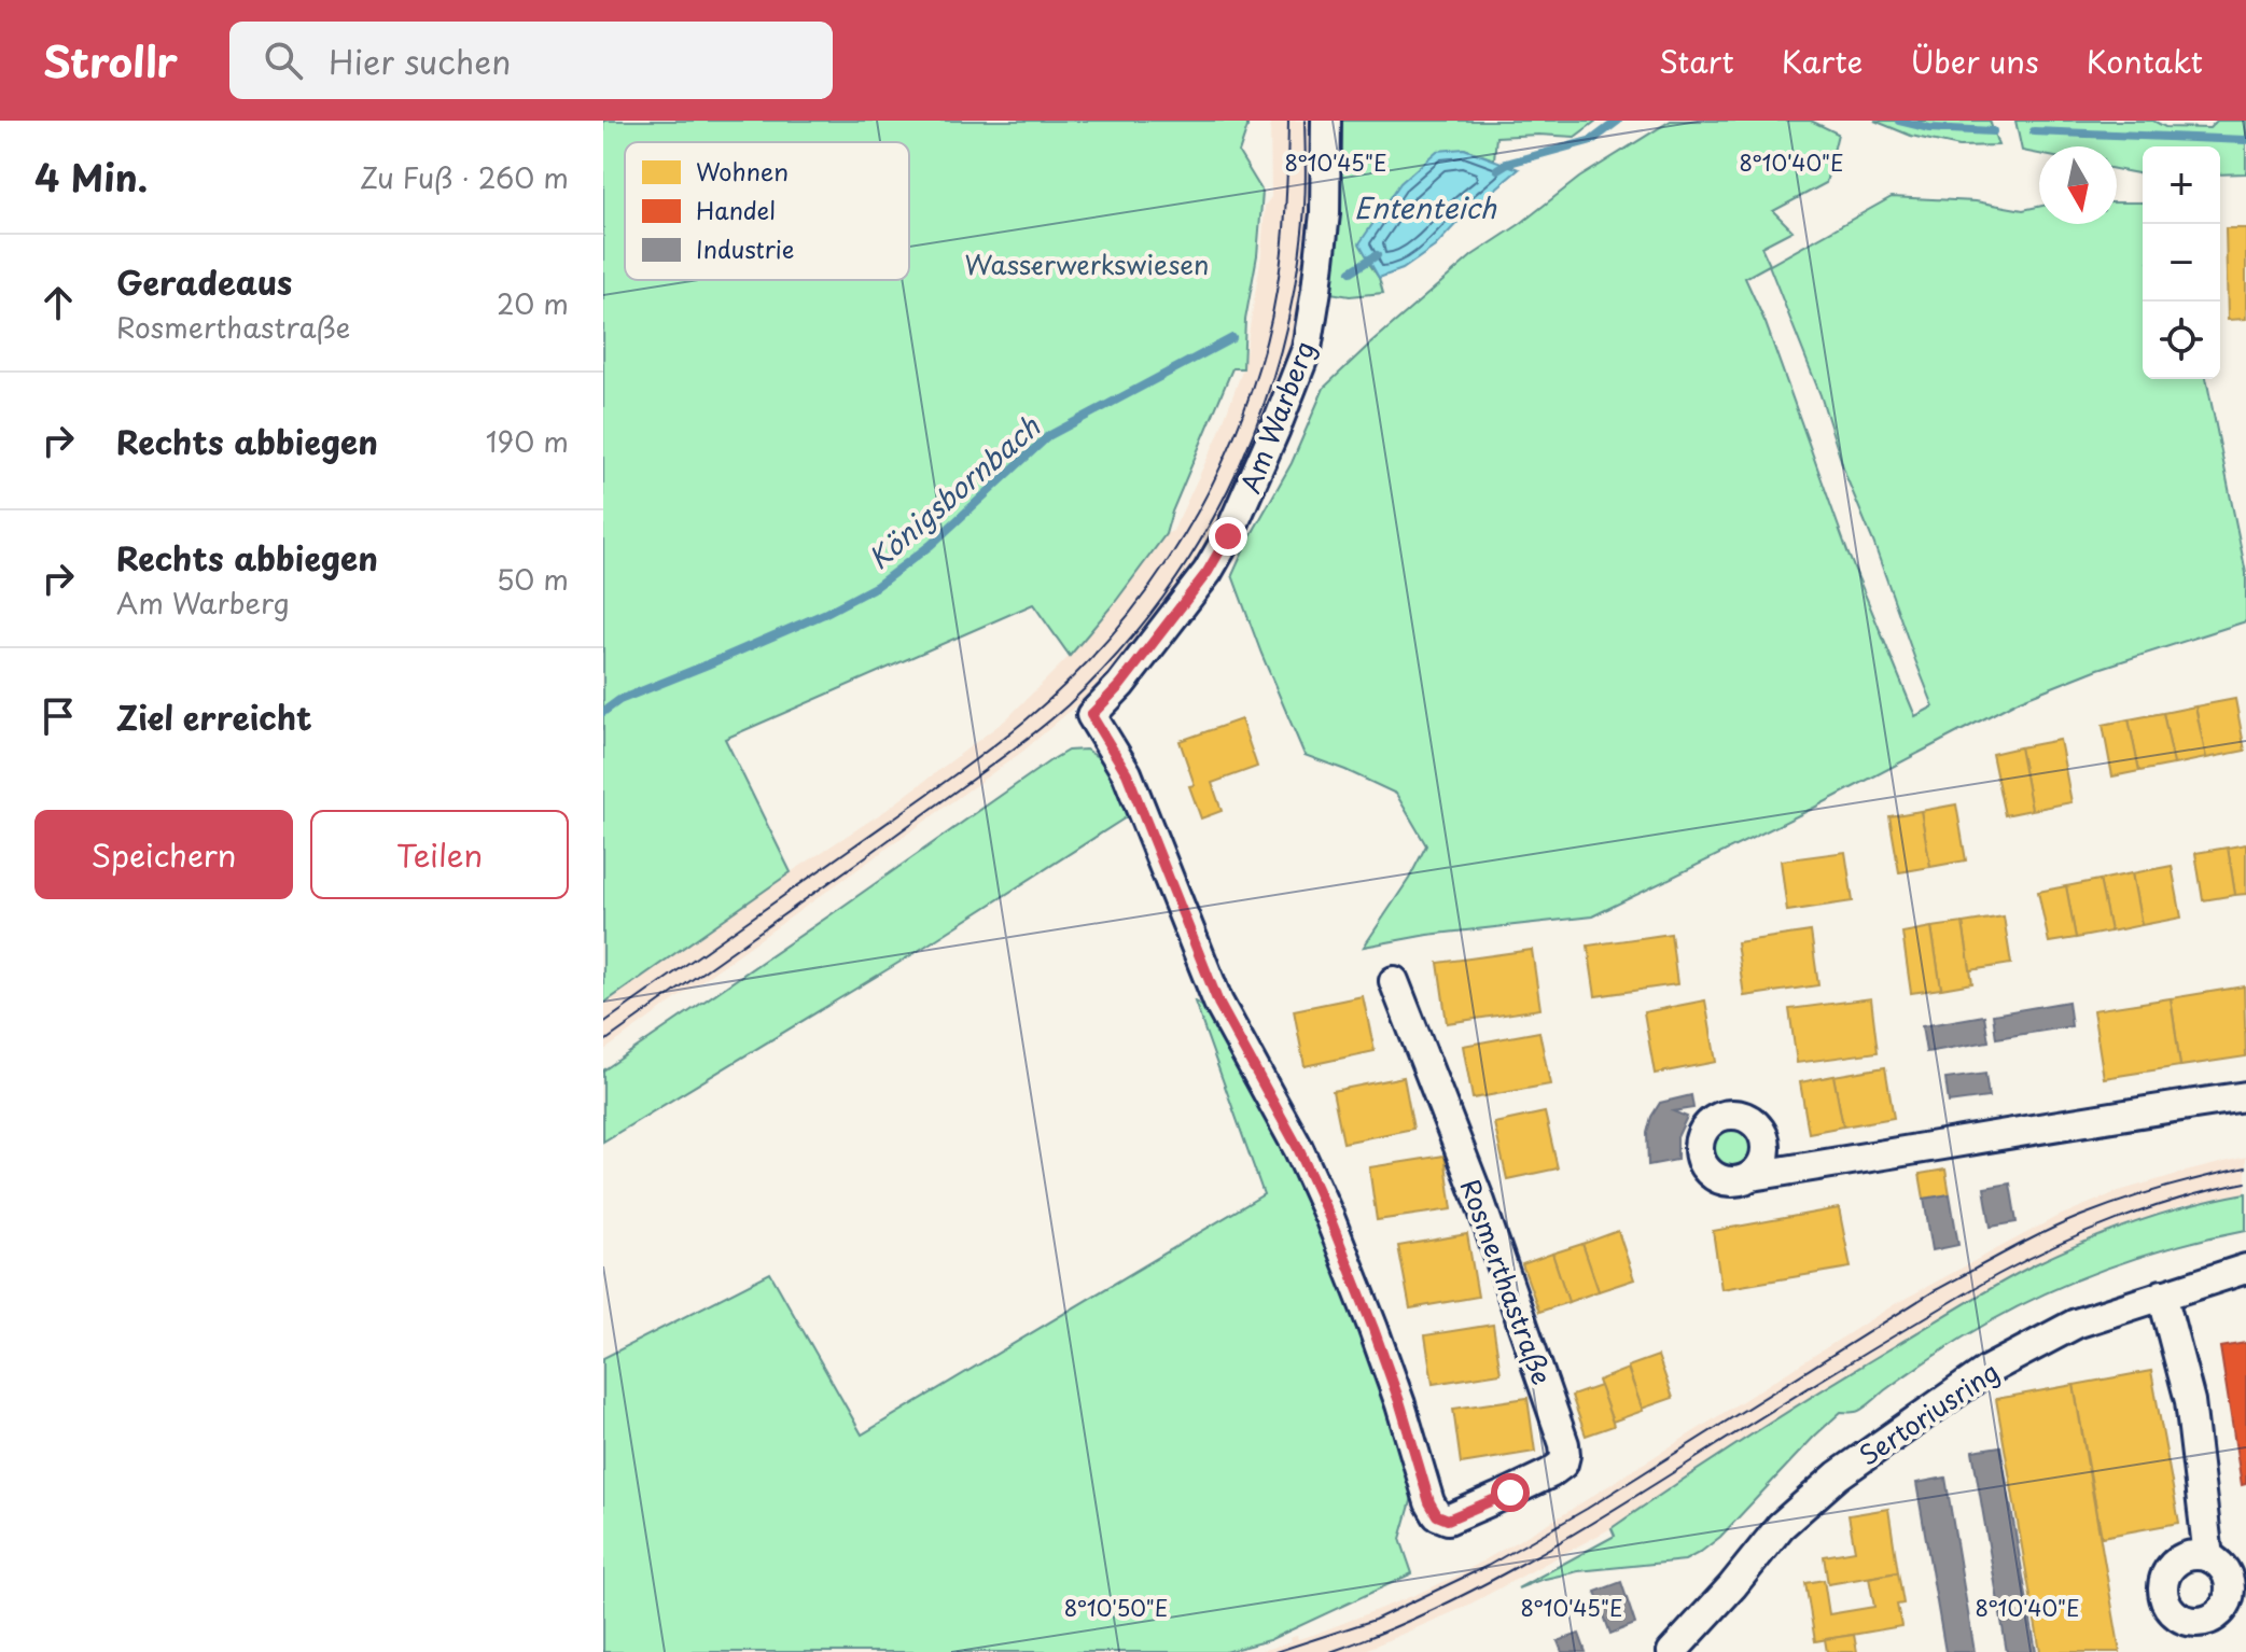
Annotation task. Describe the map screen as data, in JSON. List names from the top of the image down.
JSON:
{
  "streets": {
    "street": ["Am Warberg", "Rosmerthastraße", "Sertoriusring"]
  },
  "crossings": [
    ["Am Warberg", "Rosmerthastraße"]
  ],
  "water": ["Ententeich", "Königsbornbach"],
  "parks": ["Wasserwerkswiesen"],
  "legend": ["Wohnen", "Handel", "Industrie"],
  "north": "bottom",
  "page": {
    "header": "Strollr",
    "search": "Hier suchen",
    "nav": [
      "Start",
      "Karte",
      "Über uns",
      "Kontakt"
    ],
    "heading": ["4 Min.", "Zu Fuß · 260 m"],
    "map_buttons": ["+", "−"],
    "list": [
      ["Geradeaus", "Rosmerthastraße", "20 m"],
      ["Rechts abbiegen", "190 m"],
      ["Rechts abbiegen", "Am Warberg", "50 m"],
      "Ziel erreicht"
    ],
    "buttons": ["Speichern", "Teilen"]
  },
  "coordinates": ["8°10'45\"E", "8°10'40\"E", "8°10'50\"E"]
}
